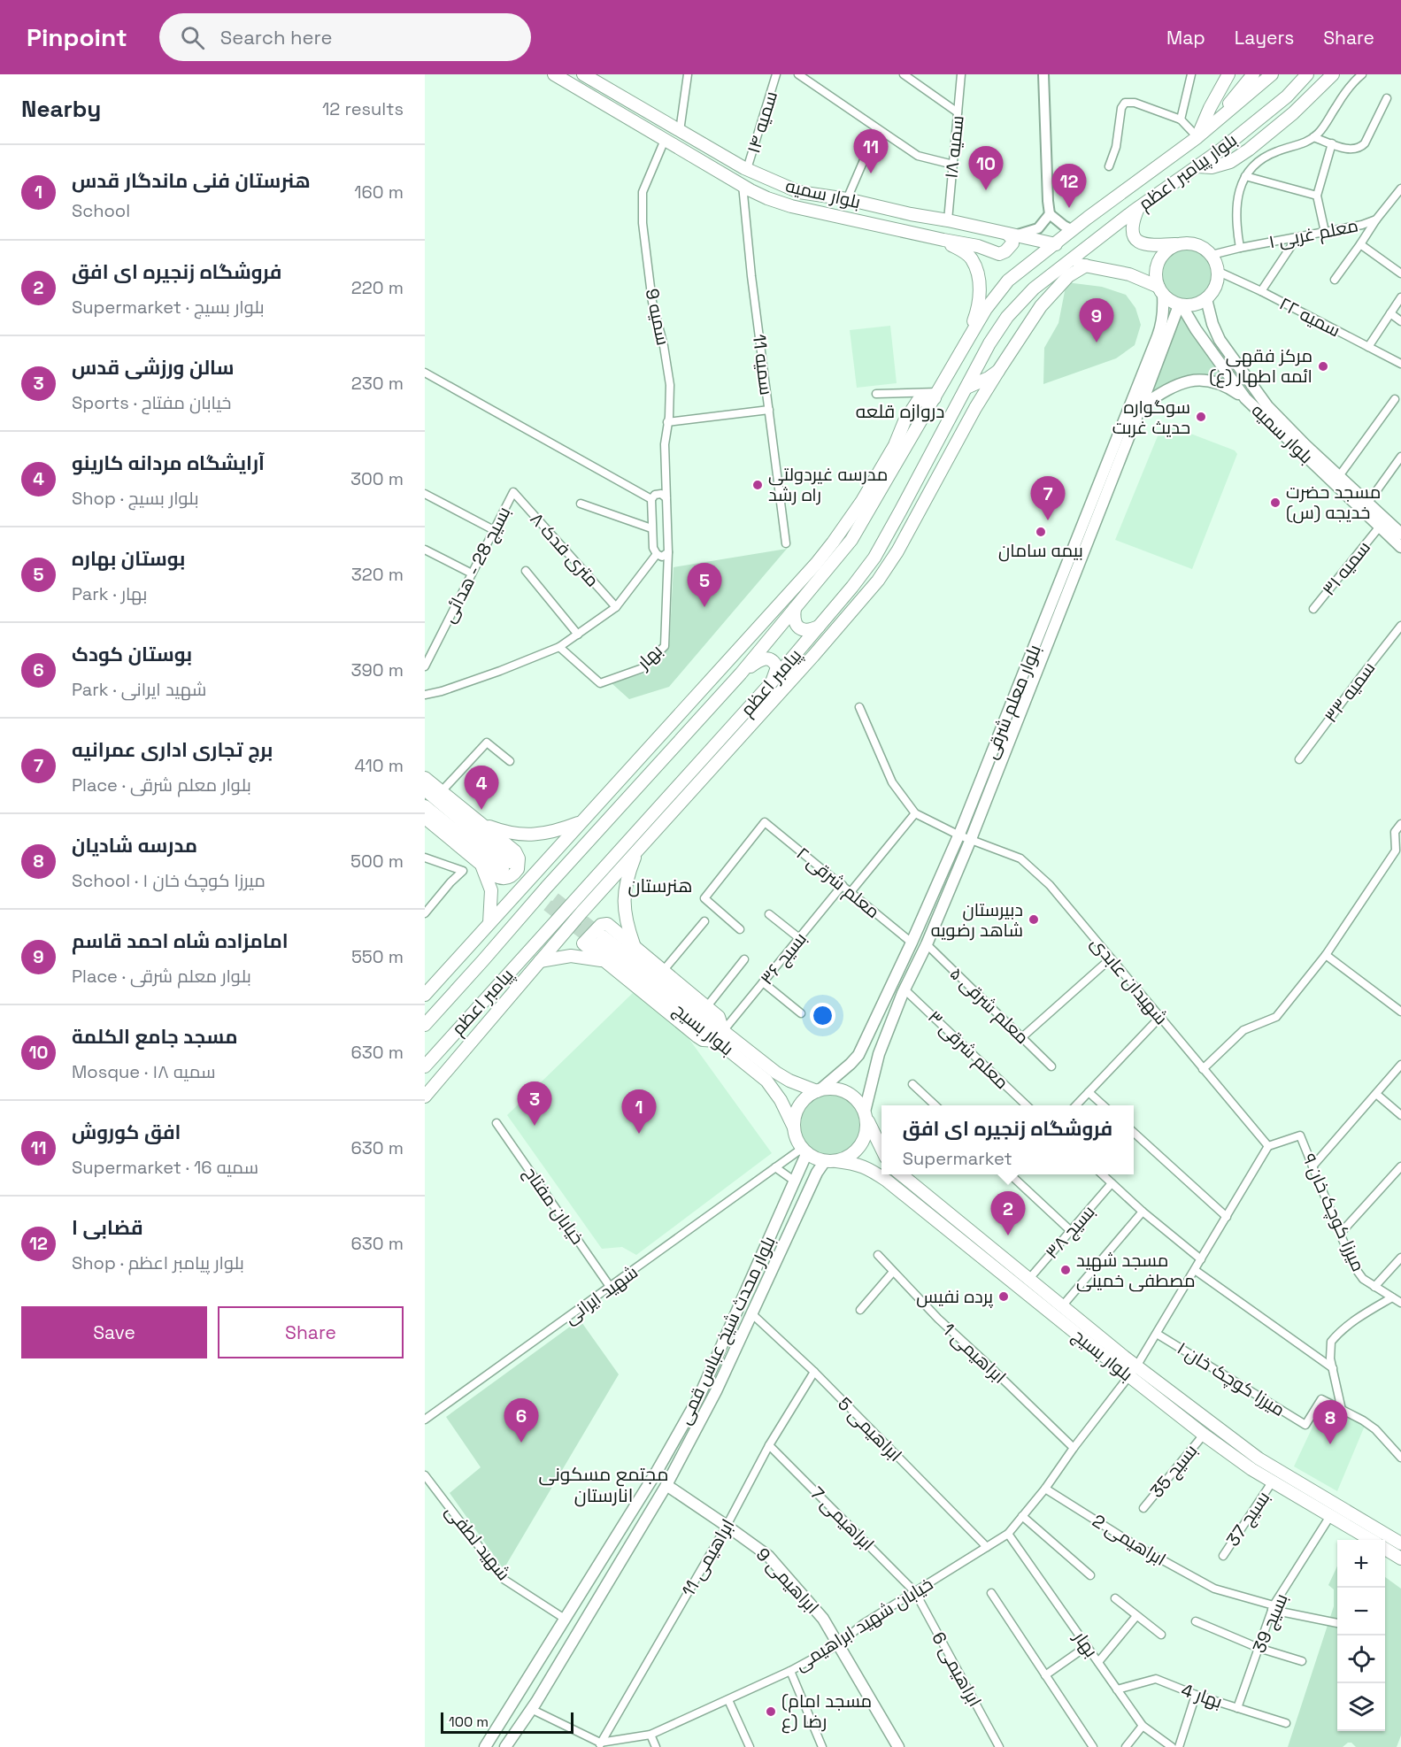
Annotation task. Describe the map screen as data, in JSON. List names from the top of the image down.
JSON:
{
  "streets": {
    "main road": [
      "بلوار پیامبر اعظم",
      "بلوار سمیه",
      "پیامبر اعظم",
      "بلوار معلم شرقی",
      "بلوار بسیج",
      "بلوار محدث شیخ عباس قمی",
      "ابراهیمی 9"
    ],
    "street": [
      "سمیه ۱۴",
      "سمیه ۱۸",
      "معلم غربی ۱",
      "سمیه 9",
      "سمیه ۲۲",
      "سمیه 11",
      "۸ متری فدک",
      "بسیج 28 - هدائی",
      "سمیه ۳۱",
      "بهار",
      "سمیه ۳۳",
      "معلم شرقی ۲",
      "بسیج ۳۶",
      "شهیدان عابدی",
      "معلم شرقی ۵",
      "معلم شرقی ۳",
      "خیابان مفتاح",
      "میرزا کوچک خان ۹",
      "بسیج ۳۸",
      "شهید ایرانی",
      "ابراهیمی 1",
      "میرزا کوچک خان ۱",
      "ابراهیمی 5",
      "بسیج 35",
      "ابراهیمی 7",
      "بسیج 37",
      "ابراهیمی 2",
      "شهید لطفی",
      "ابراهیمی 11",
      "بسیج 39",
      "خیابان شهید ابراهیمی",
      "ابراهیمی 6",
      "بهار 4"
    ]
  },
  "crossings": [
    ["سمیه ۱۴", "بلوار سمیه"],
    ["سمیه ۱۸", "بلوار سمیه"],
    ["بلوار پیامبر اعظم", "بلوار سمیه"],
    ["بلوار پیامبر اعظم", "پیامبر اعظم"],
    ["بلوار سمیه", "معلم غربی ۱"],
    ["بلوار سمیه", "سمیه 9"],
    ["بلوار سمیه", "سمیه ۲۲"],
    ["بلوار سمیه", "سمیه 11"],
    ["بلوار سمیه", "سمیه ۳۱"],
    ["بلوار سمیه", "بلوار معلم شرقی"],
    ["معلم غربی ۱", "سمیه ۲۲"],
    ["معلم غربی ۱", "بلوار معلم شرقی"],
    ["سمیه 9", "بهار"],
    ["سمیه ۲۲", "بلوار معلم شرقی"],
    ["۸ متری فدک", "بسیج 28 - هدائی"],
    ["بهار", "خیابان شهید ابراهیمی"],
    ["بهار", "بهار 4"],
    ["بلوار معلم شرقی", "معلم شرقی ۲"],
    ["بلوار معلم شرقی", "شهیدان عابدی"],
    ["بلوار معلم شرقی", "معلم شرقی ۵"],
    ["بلوار معلم شرقی", "بلوار بسیج"],
    ["بلوار معلم شرقی", "معلم شرقی ۳"],
    ["بلوار معلم شرقی", "شهید ایرانی"],
    ["بلوار معلم شرقی", "بلوار محدث شیخ عباس قمی"],
    ["معلم شرقی ۲", "بسیج ۳۶"],
    ["بسیج ۳۶", "بلوار بسیج"],
    ["شهیدان عابدی", "میرزا کوچک خان ۹"],
    ["شهیدان عابدی", "خیابان شهید ابراهیمی"],
    ["بلوار بسیج", "بسیج ۳۸"],
    ["بلوار بسیج", "شهید ایرانی"],
    ["بلوار بسیج", "بلوار محدث شیخ عباس قمی"],
    ["بلوار بسیج", "بسیج 35"],
    ["بلوار بسیج", "بسیج 37"],
    ["بلوار بسیج", "بسیج 39"],
    ["بلوار بسیج", "خیابان شهید ابراهیمی"],
    ["خیابان مفتاح", "شهید ایرانی"],
    ["میرزا کوچک خان ۹", "خیابان شهید ابراهیمی"],
    ["شهید ایرانی", "بلوار محدث شیخ عباس قمی"],
    ["بلوار محدث شیخ عباس قمی", "شهید لطفی"],
    ["ابراهیمی 1", "خیابان شهید ابراهیمی"],
    ["میرزا کوچک خان ۱", "خیابان شهید ابراهیمی"],
    ["ابراهیمی 5", "ابراهیمی 11"],
    ["ابراهیمی 5", "خیابان شهید ابراهیمی"],
    ["ابراهیمی 7", "ابراهیمی 11"],
    ["ابراهیمی 7", "خیابان شهید ابراهیمی"],
    ["ابراهیمی 7", "ابراهیمی 6"],
    ["ابراهیمی 2", "بسیج 39"],
    ["ابراهیمی 2", "خیابان شهید ابراهیمی"],
    ["ابراهیمی 11", "ابراهیمی 9"],
    ["ابراهیمی 11", "خیابان شهید ابراهیمی"],
    ["ابراهیمی 9", "خیابان شهید ابراهیمی"],
    ["بسیج 39", "بهار 4"],
    ["خیابان شهید ابراهیمی", "ابراهیمی 6"]
  ],
  "districts": ["دروازه قلعه", "هنرستان", "مجتمع مسکونی انارستان"],
  "places": [
    "مرکز فقهی ائمه اطهار (ع)",
    "سوگواره حدیث غربت",
    "مدرسه غیردولتی راه رشد",
    "مسجد حضرت خدیجه (س)",
    "بیمه سامان",
    "دبیرستان شاهد رضویه",
    "مسجد شهید مصطفی خمینی",
    "پرده نفیس",
    "(مسجد امام رضا (ع"
  ],
  "scale_bar": "100 m",
  "page": {
    "header": "Pinpoint",
    "search": "Search here",
    "nav": ["Map", "Layers", "Share"],
    "heading": ["Nearby", "12 results"],
    "pins": [
      "11",
      "10",
      "12",
      "9",
      "7",
      "5",
      "4",
      "3",
      "1",
      "2",
      "6",
      "8"
    ],
    "list": [
      {
        "mark": "1",
        "name": "هنرستان فنی ماندگار قدس",
        "note": "School",
        "value": "160 m"
      },
      {
        "mark": "2",
        "name": "فروشگاه زنجیره ای افق",
        "note": "Supermarket · بلوار بسیج",
        "value": "220 m"
      },
      {
        "mark": "3",
        "name": "سالن ورزشی قدس",
        "note": "Sports · خیابان مفتاح",
        "value": "230 m"
      },
      {
        "mark": "4",
        "name": "آرایشگاه مردانه کارینو",
        "note": "Shop · بلوار بسیج",
        "value": "300 m"
      },
      {
        "mark": "5",
        "name": "بوستان بهاره",
        "note": "Park · بهار",
        "value": "320 m"
      },
      {
        "mark": "6",
        "name": "بوستان کودک",
        "note": "Park · شهید ایرانی",
        "value": "390 m"
      },
      {
        "mark": "7",
        "name": "برج تجاری اداری عمرانیه",
        "note": "Place · بلوار معلم شرقی",
        "value": "410 m"
      },
      {
        "mark": "8",
        "name": "مدرسه شادیان",
        "note": "School · میرزا کوچک خان ۱",
        "value": "500 m"
      },
      {
        "mark": "9",
        "name": "امامزاده شاه احمد قاسم",
        "note": "Place · بلوار معلم شرقی",
        "value": "550 m"
      },
      {
        "mark": "10",
        "name": "مسجد جامع الکلمة",
        "note": "Mosque · سمیه ۱۸",
        "value": "630 m"
      },
      {
        "mark": "11",
        "name": "افق کوروش",
        "note": "Supermarket · سمیه 16",
        "value": "630 m"
      },
      {
        "mark": "12",
        "name": "قضابی ا",
        "note": "Shop · بلوار پیامبر اعظم",
        "value": "630 m"
      }
    ],
    "popup": ["فروشگاه زنجیره ای افق", "Supermarket"],
    "buttons": ["Save", "Share"],
    "map_buttons": ["+", "−"],
    "scale": "100 m"
  }
}
